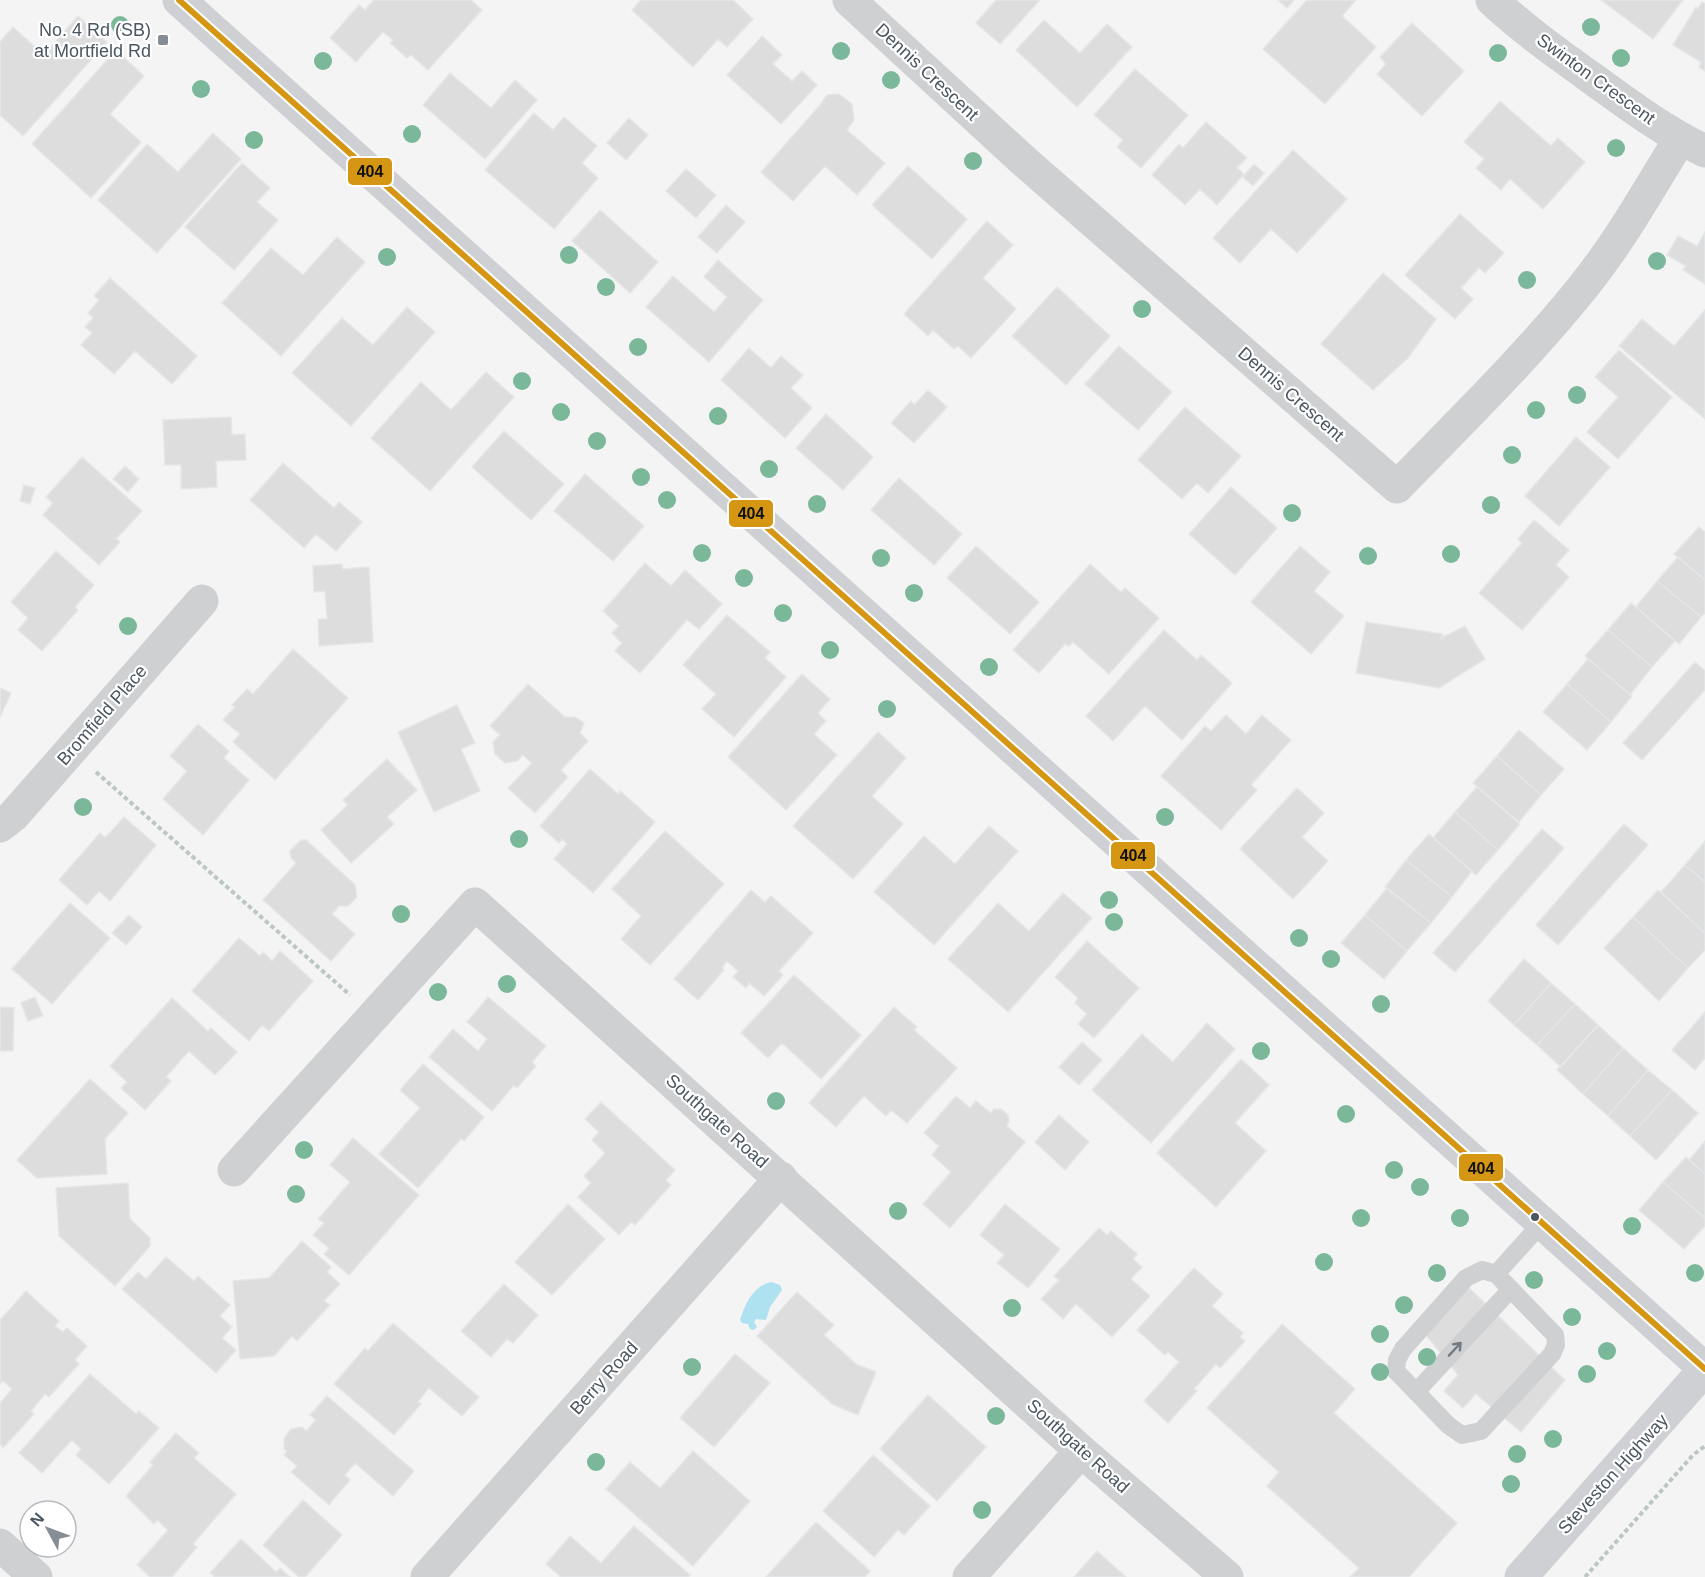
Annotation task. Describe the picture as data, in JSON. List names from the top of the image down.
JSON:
{
  "streets": {
    "main road": ["Steveston Highway"],
    "street": [
      "Dennis Crescent",
      "Swinton Crescent",
      "Bromfield Place",
      "Southgate Road",
      "Berry Road"
    ]
  },
  "crossings": [
    ["Dennis Crescent", "Swinton Crescent"],
    ["Southgate Road", "Berry Road"]
  ],
  "places": {
    "transit": ["No. 4 Rd (SB) at Mortfield Rd"]
  },
  "lines": ["transit line 404"],
  "north": "top left"
}
